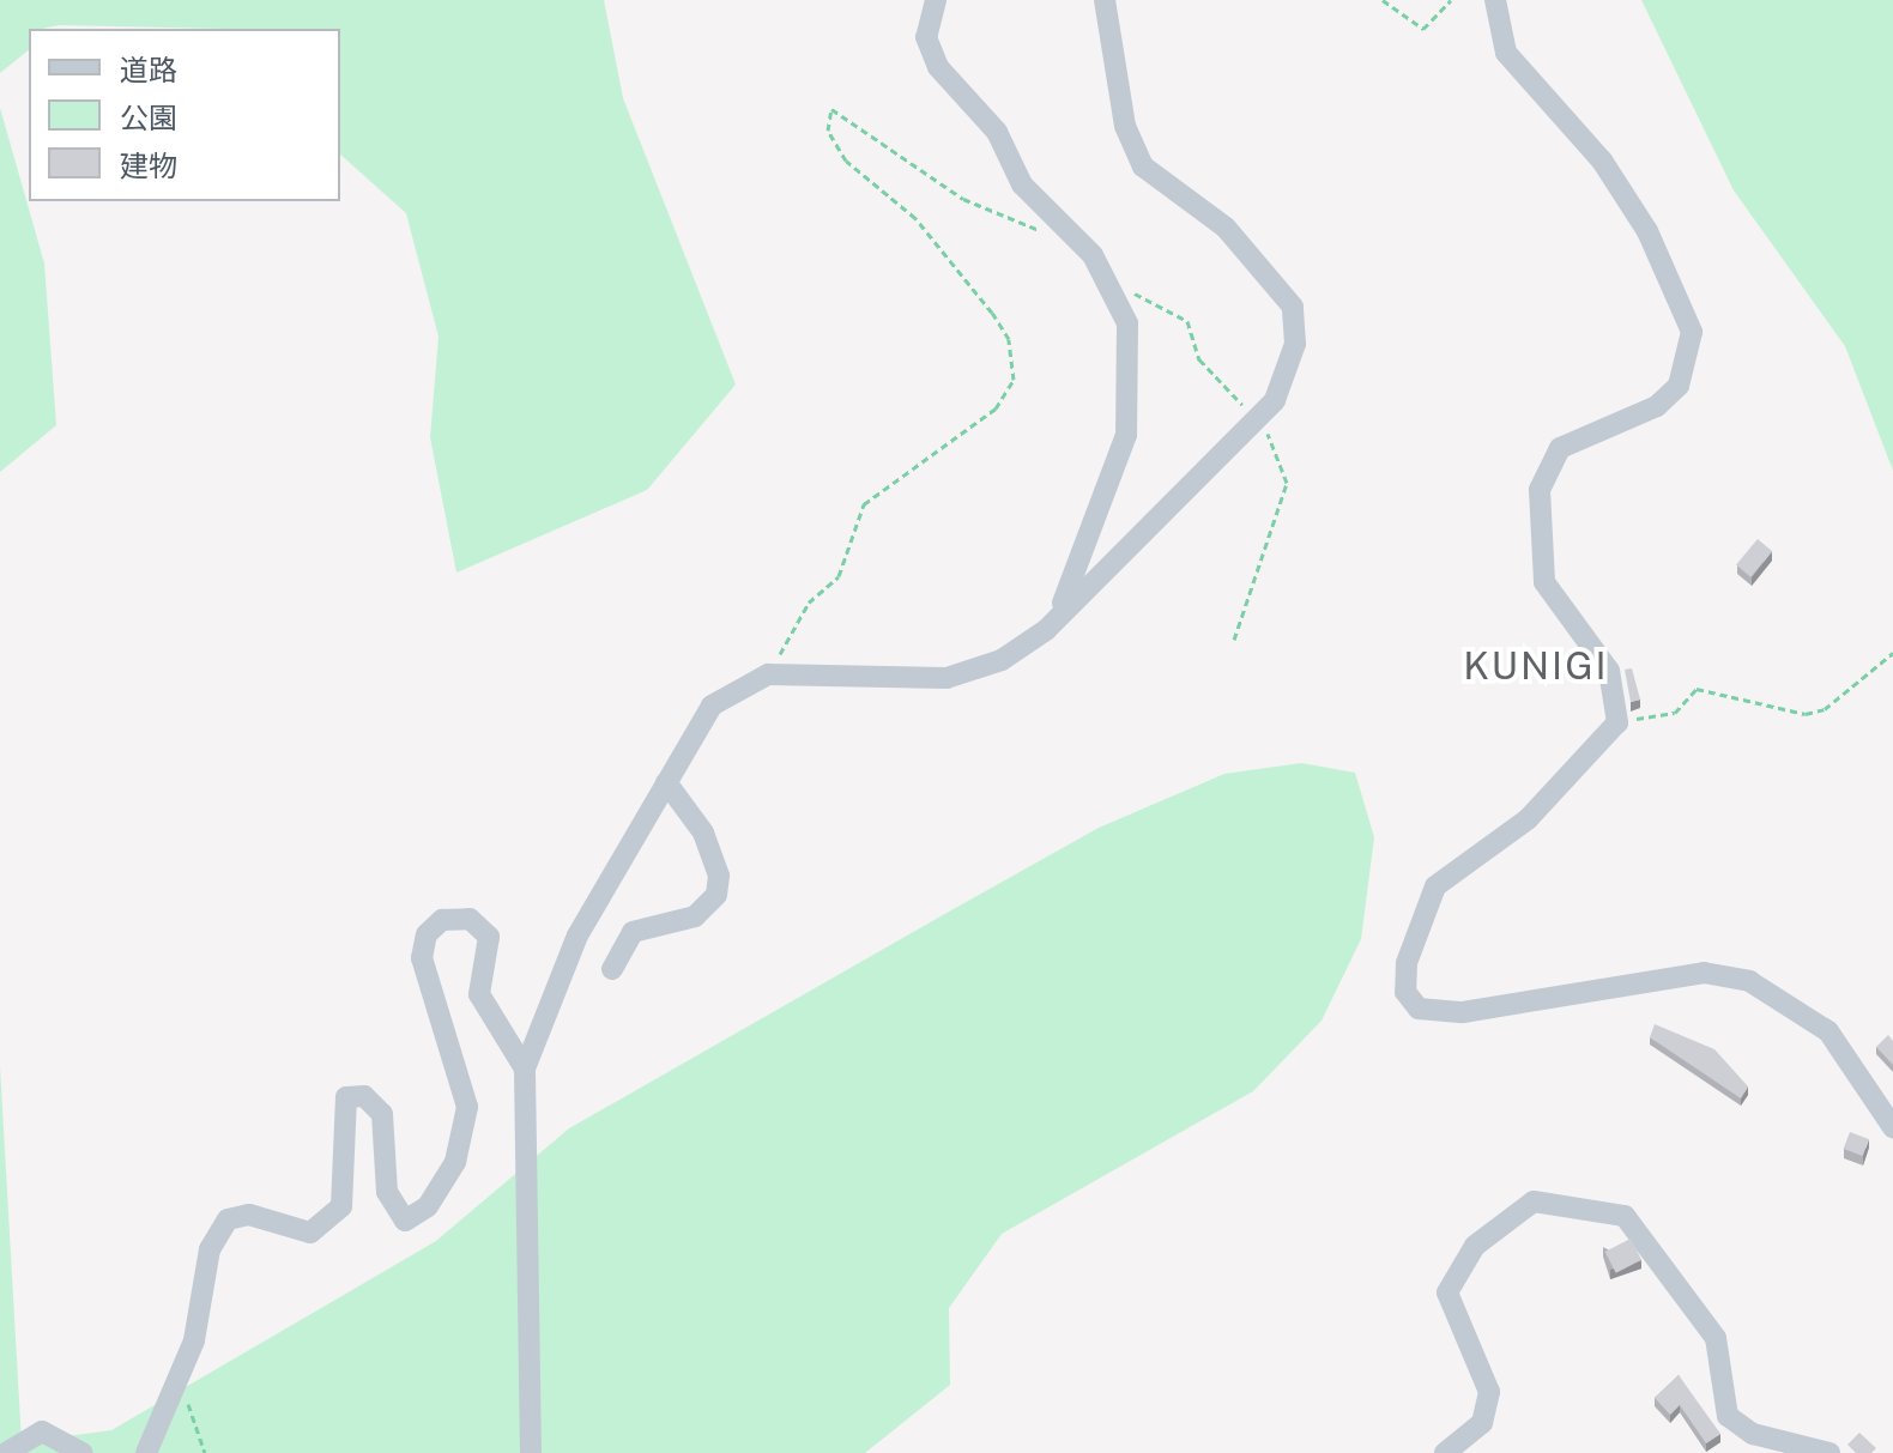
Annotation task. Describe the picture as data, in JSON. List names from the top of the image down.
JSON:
{
  "districts": ["KUNIGI"],
  "legend": ["道路", "公園", "建物"]
}
